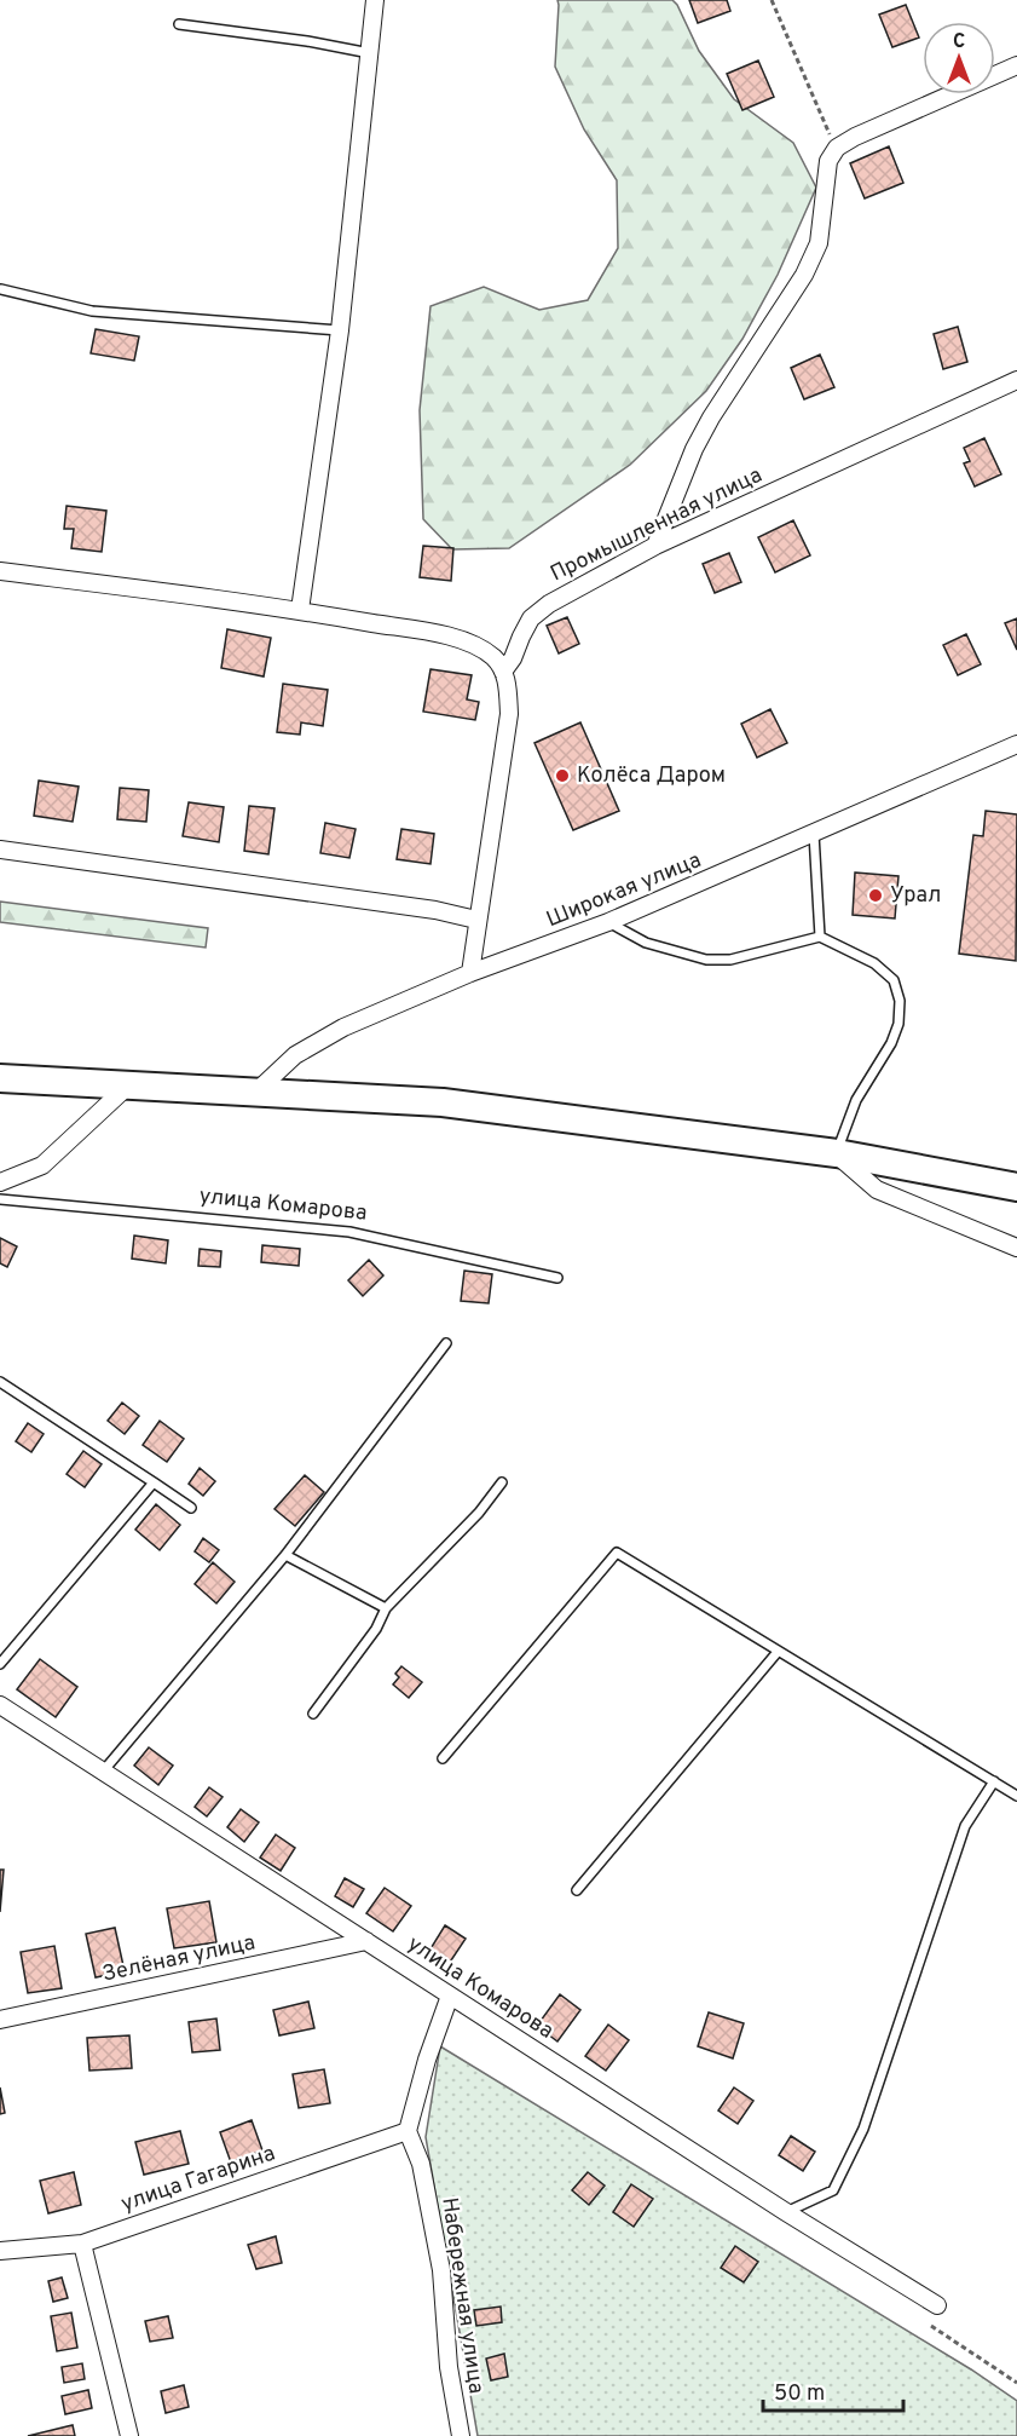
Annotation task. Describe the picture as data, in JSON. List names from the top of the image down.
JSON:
{
  "streets": {
    "street": [
      "Промышленная улица",
      "Широкая улица",
      "улица Комарова",
      "Зелёная улица",
      "улица Гагарина",
      "Набережная улица"
    ]
  },
  "crossings": [
    ["улица Комарова", "Зелёная улица"],
    ["улица Гагарина", "Набережная улица"]
  ],
  "places": ["Колёса Даром", "Урал"],
  "scale_bar": "50 m",
  "north": "top"
}
